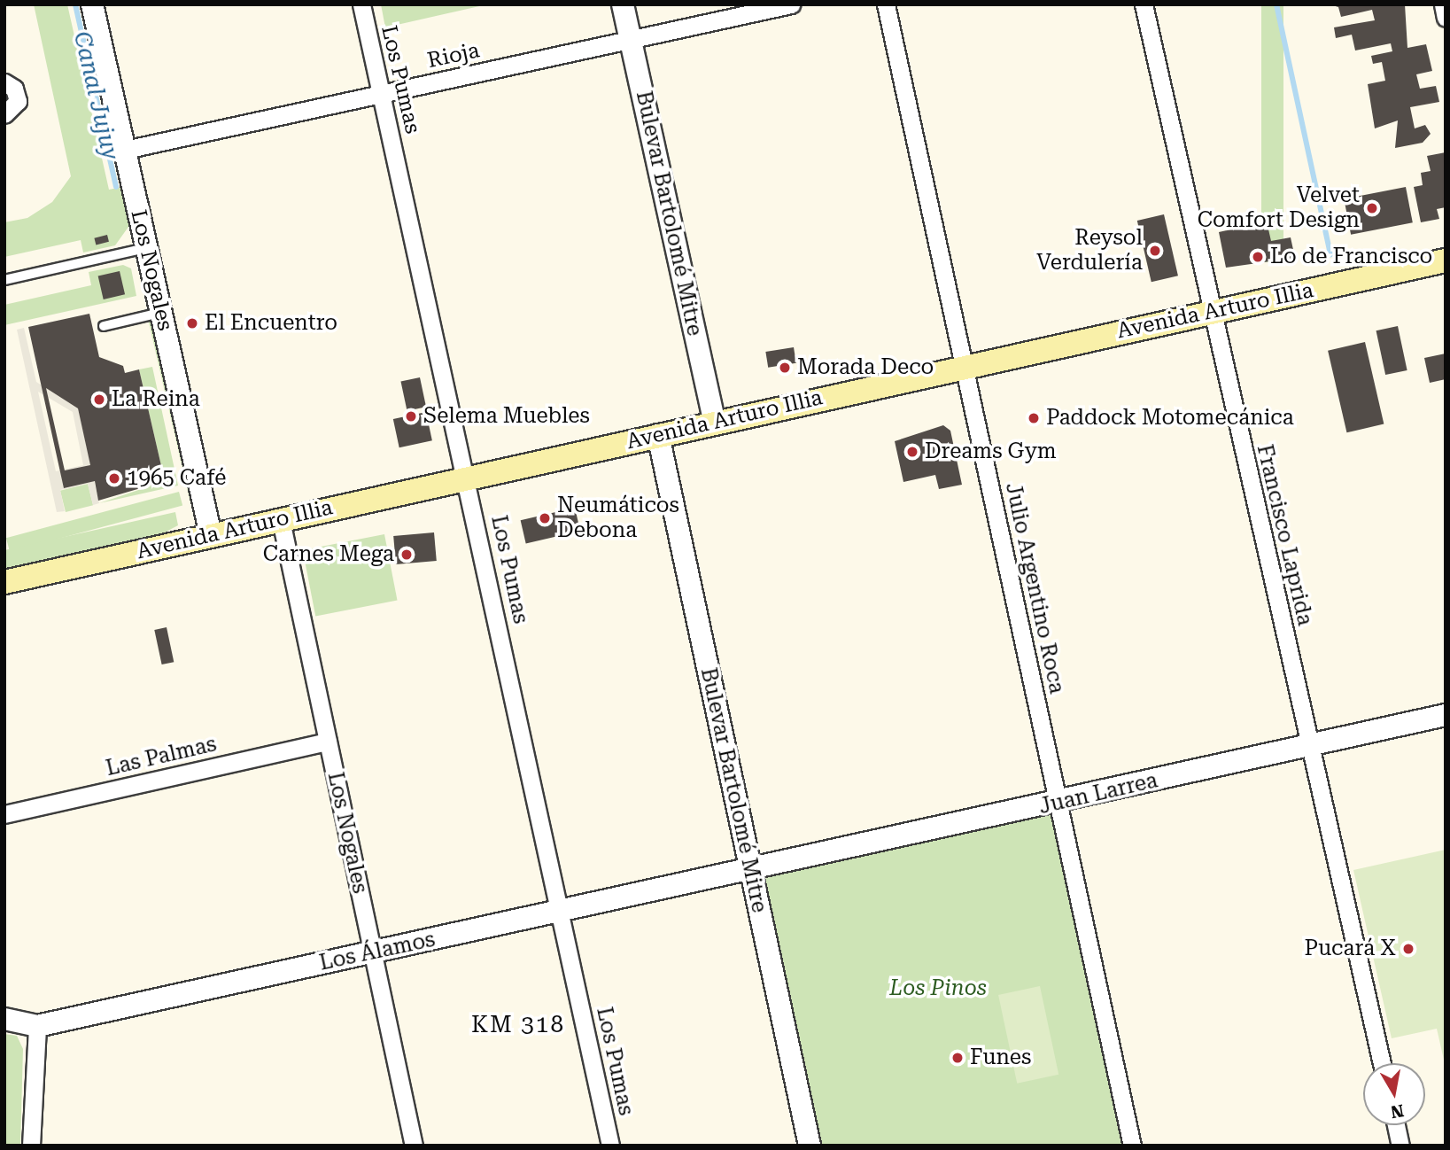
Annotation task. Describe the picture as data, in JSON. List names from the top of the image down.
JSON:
{
  "streets": {
    "main road": ["Avenida Arturo Illia"],
    "street": [
      "Rioja",
      "Los Pumas",
      "Bulevar Bartolomé Mitre",
      "Los Nogales",
      "Francisco Laprida",
      "Julio Argentino Roca",
      "Las Palmas",
      "Juan Larrea",
      "Los Álamos"
    ]
  },
  "crossings": [
    ["Rioja", "Los Pumas"],
    ["Rioja", "Bulevar Bartolomé Mitre"],
    ["Rioja", "Los Nogales"],
    ["Los Pumas", "Avenida Arturo Illia"],
    ["Los Pumas", "Los Álamos"],
    ["Bulevar Bartolomé Mitre", "Avenida Arturo Illia"],
    ["Bulevar Bartolomé Mitre", "Juan Larrea"],
    ["Bulevar Bartolomé Mitre", "Los Álamos"],
    ["Los Nogales", "Avenida Arturo Illia"],
    ["Los Nogales", "Las Palmas"],
    ["Los Nogales", "Los Álamos"],
    ["Avenida Arturo Illia", "Francisco Laprida"],
    ["Avenida Arturo Illia", "Julio Argentino Roca"],
    ["Francisco Laprida", "Juan Larrea"],
    ["Julio Argentino Roca", "Juan Larrea"],
    ["Juan Larrea", "Los Álamos"]
  ],
  "districts": ["KM 318"],
  "water": ["Canal Jujuy"],
  "parks": ["Los Pinos"],
  "places": [
    "Velvet Comfort Design",
    "Reysol Verdulería",
    "Lo de Francisco",
    "El Encuentro",
    "Morada Deco",
    "La Reina",
    "Selema Muebles",
    "Paddock Motomecánica",
    "Dreams Gym",
    "1965 Café",
    "Neumáticos Debona",
    "Carnes Mega",
    "Pucará X",
    "Funes"
  ],
  "north": "bottom"
}
